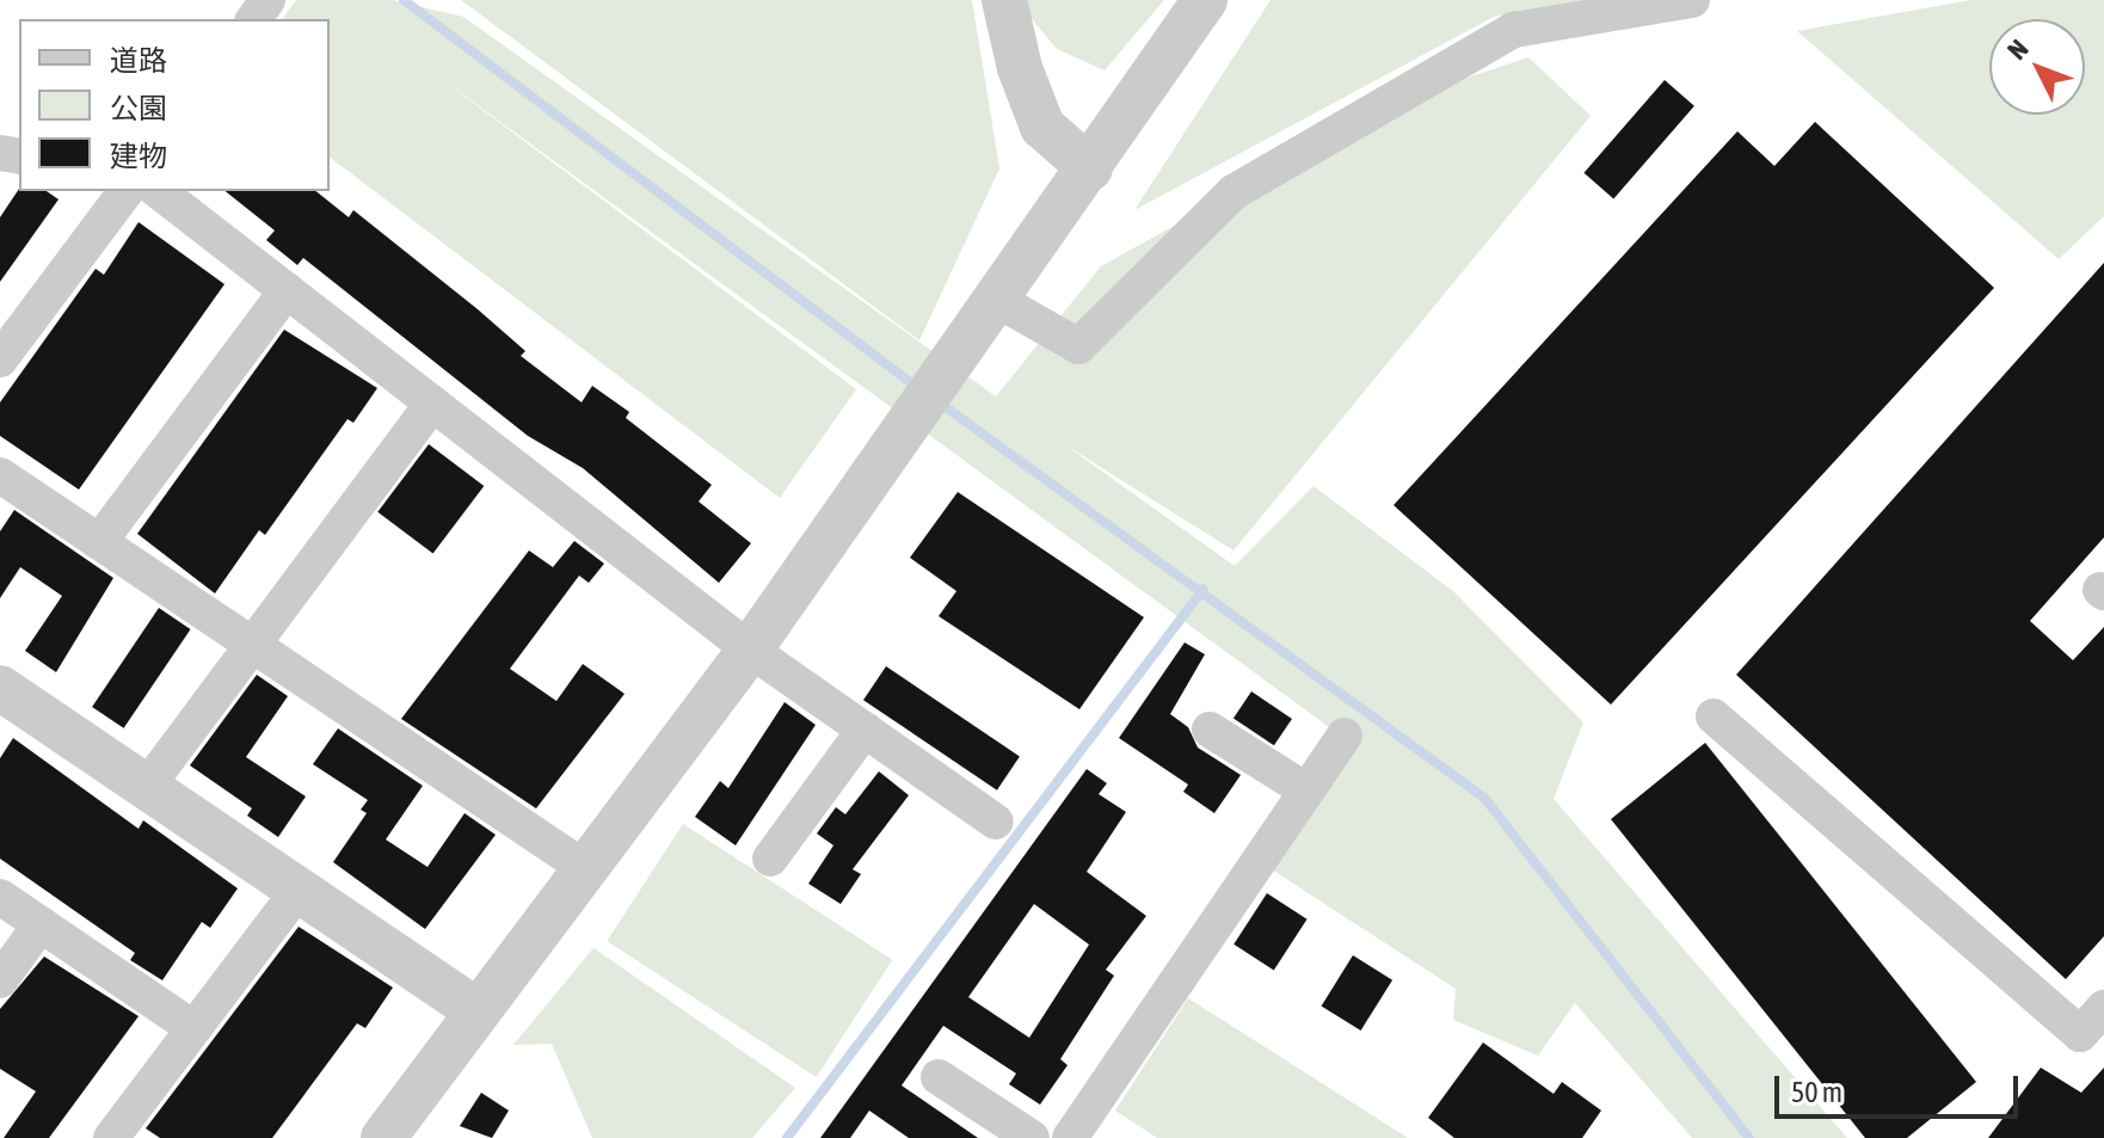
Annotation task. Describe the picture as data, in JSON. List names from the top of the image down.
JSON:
{
  "legend": ["道路", "公園", "建物"],
  "scale_bar": "50 m",
  "north": "top left"
}
